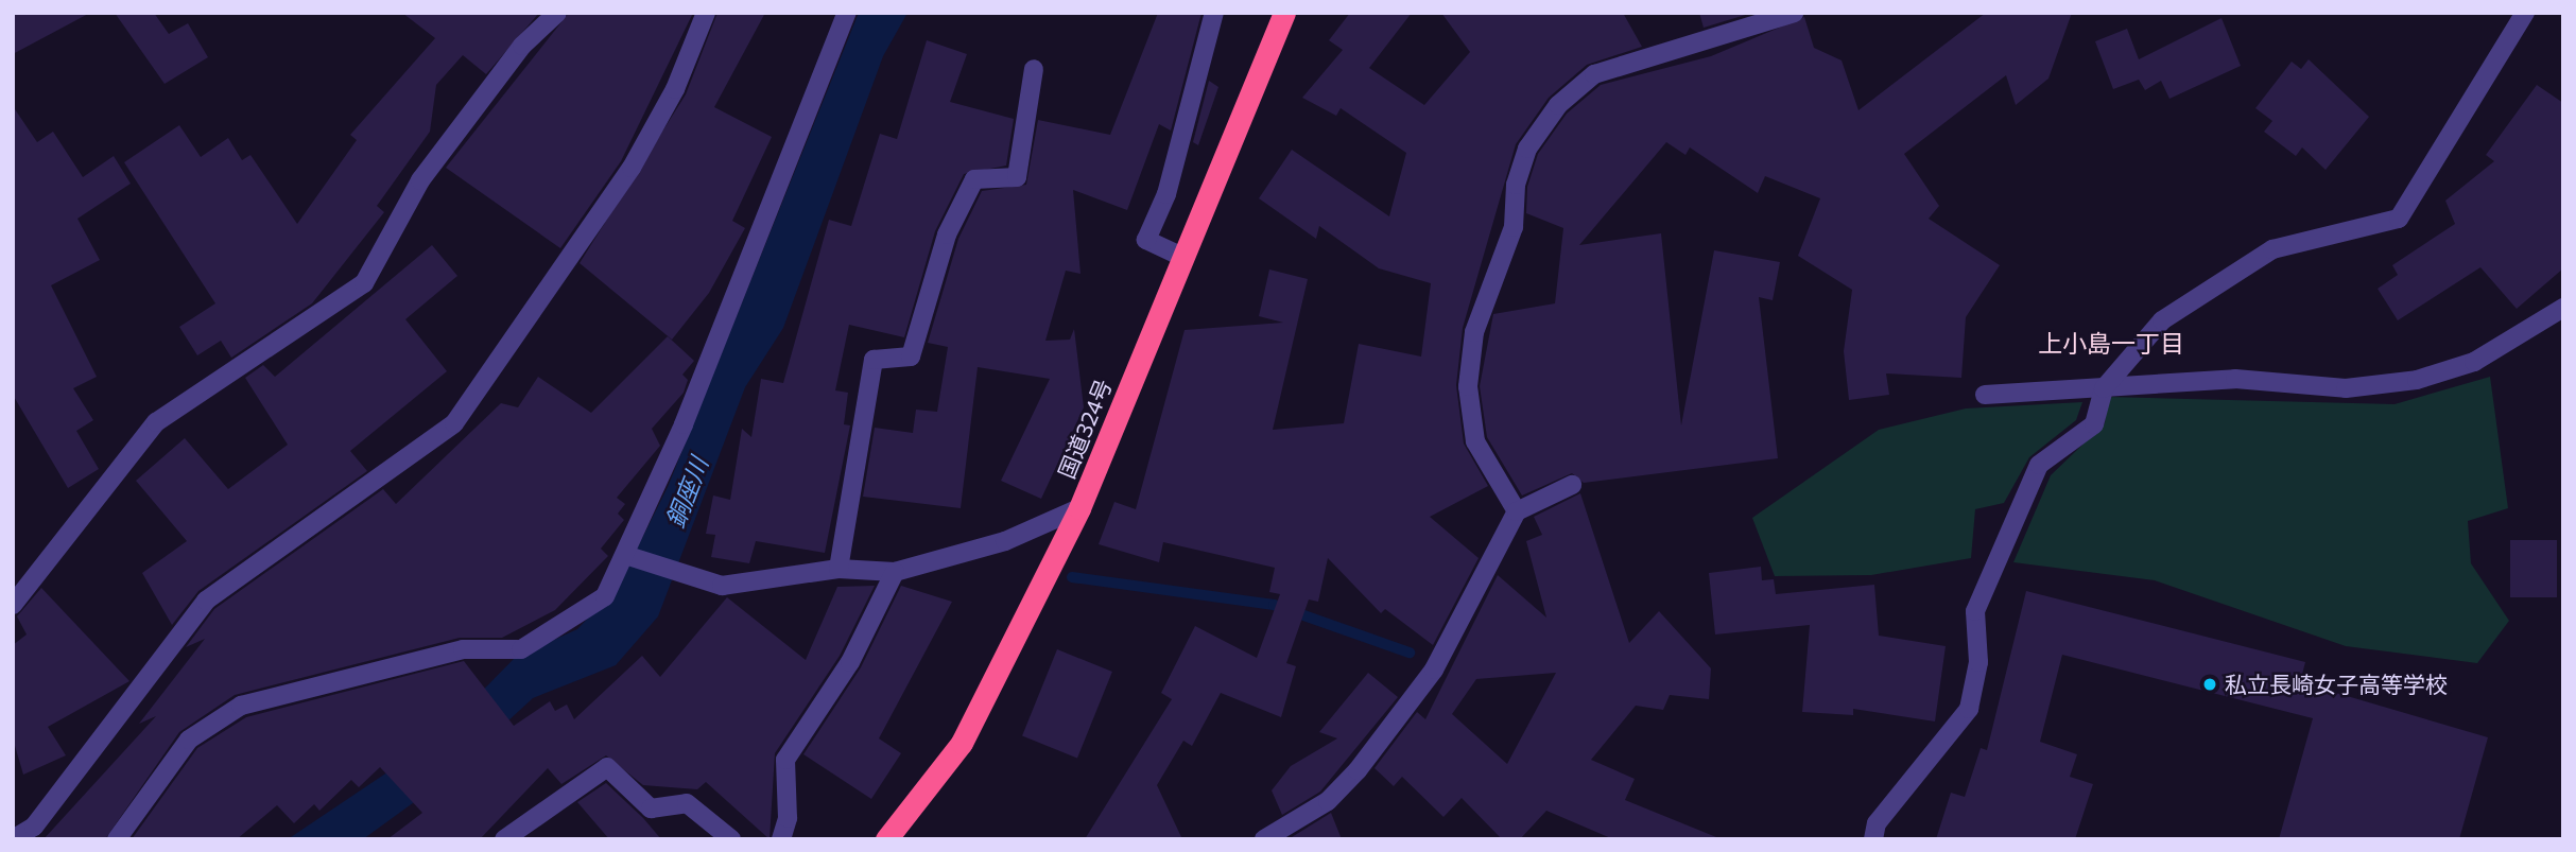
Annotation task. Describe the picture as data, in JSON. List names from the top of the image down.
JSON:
{
  "streets": {
    "highway": ["国道324号"]
  },
  "districts": ["上小島一丁目"],
  "water": ["銅座川"],
  "places": ["私立長崎女子高等学校"]
}
